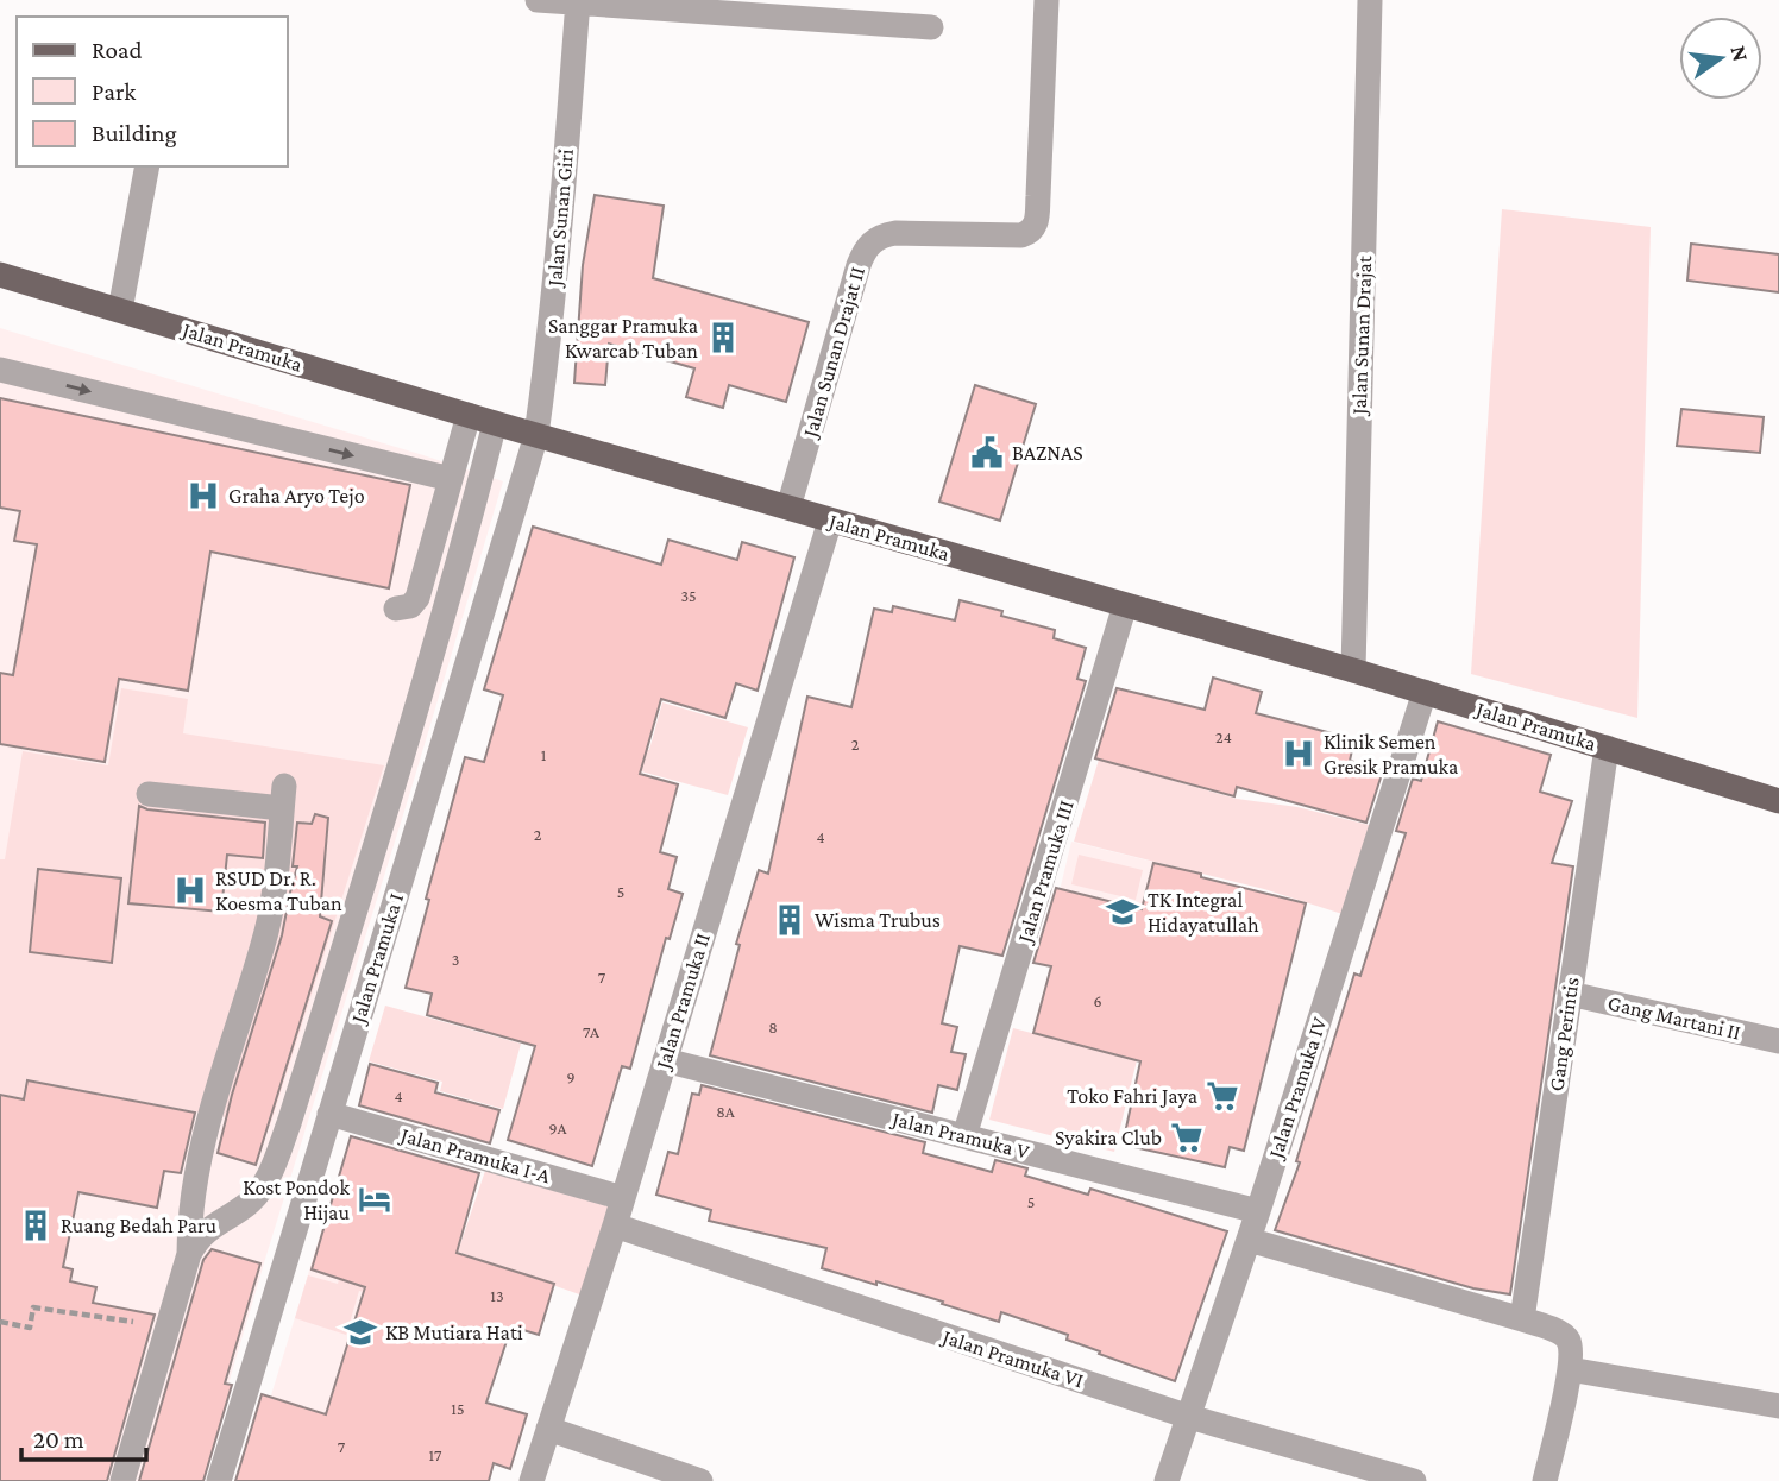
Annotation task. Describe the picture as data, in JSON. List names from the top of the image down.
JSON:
{
  "streets": {
    "main road": ["Jalan Pramuka"],
    "street": [
      "Jalan Sunan Giri",
      "Jalan Sunan Drajat",
      "Jalan Sunan Drajat II",
      "Jalan Pramuka III",
      "Jalan Pramuka I",
      "Jalan Pramuka II",
      "Gang Martani II",
      "Gang Perintis",
      "Jalan Pramuka IV",
      "Jalan Pramuka V",
      "Jalan Pramuka I-A",
      "Jalan Pramuka VI"
    ]
  },
  "crossings": [
    ["Jalan Sunan Giri", "Jalan Pramuka"],
    ["Jalan Sunan Giri", "Jalan Pramuka I"],
    ["Jalan Sunan Drajat", "Jalan Pramuka"],
    ["Jalan Pramuka", "Jalan Sunan Drajat II"],
    ["Jalan Pramuka", "Jalan Pramuka III"],
    ["Jalan Pramuka", "Jalan Pramuka I"],
    ["Jalan Pramuka", "Jalan Pramuka II"],
    ["Jalan Pramuka", "Gang Perintis"],
    ["Jalan Pramuka", "Jalan Pramuka IV"],
    ["Jalan Pramuka III", "Jalan Pramuka V"],
    ["Jalan Pramuka I", "Jalan Pramuka I-A"],
    ["Jalan Pramuka II", "Jalan Pramuka V"],
    ["Jalan Pramuka II", "Jalan Pramuka I-A"],
    ["Jalan Pramuka II", "Jalan Pramuka VI"],
    ["Gang Martani II", "Gang Perintis"],
    ["Jalan Pramuka IV", "Jalan Pramuka V"],
    ["Jalan Pramuka IV", "Jalan Pramuka VI"]
  ],
  "places": {
    "building": ["Sanggar Pramuka Kwarcab Tuban", "Wisma Trubus", "Ruang Bedah Paru"],
    "public building": ["BAZNAS"],
    "hospital": ["Graha Aryo Tejo", "Klinik Semen Gresik Pramuka", "RSUD Dr. R. Koesma Tuban"],
    "school or university": ["TK Integral Hidayatullah", "KB Mutiara Hati"],
    "supermarket": ["Toko Fahri Jaya", "Syakira Club"],
    "hotel": ["Kost Pondok Hijau"]
  },
  "house_numbers": [
    "35",
    "24",
    "2",
    "1",
    "2",
    "4",
    "5",
    "3",
    "7",
    "6",
    "8",
    "7A",
    "9",
    "4",
    "8A",
    "9A",
    "5",
    "13",
    "15",
    "7",
    "17"
  ],
  "legend": ["Road", "Park", "Building"],
  "scale_bar": "20 m",
  "north": "right"
}
